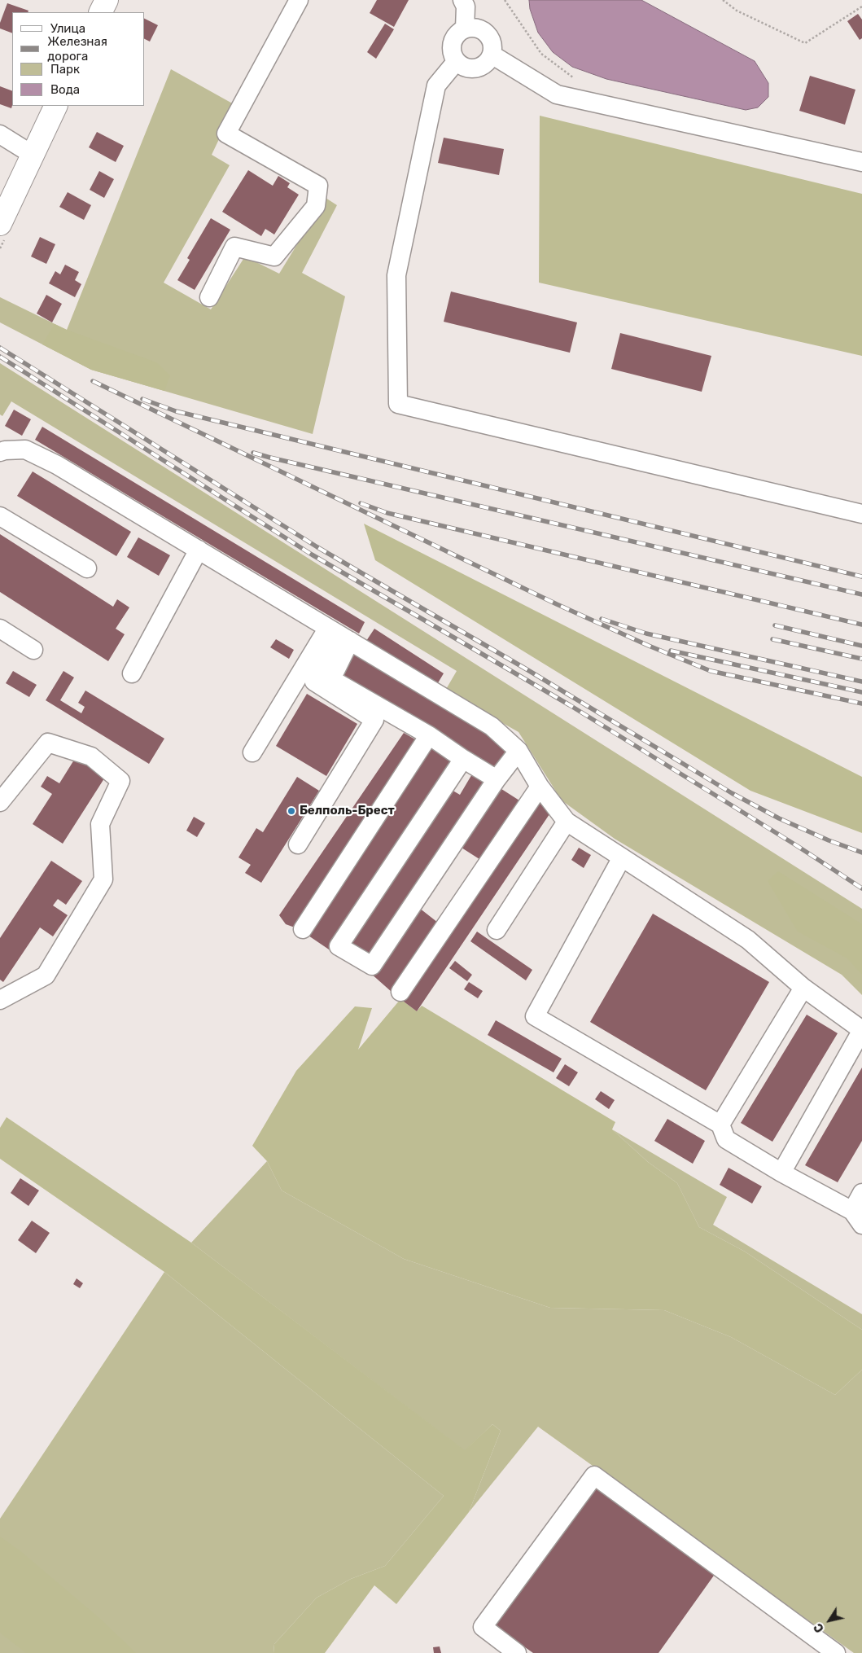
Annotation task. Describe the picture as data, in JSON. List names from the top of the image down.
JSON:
{
  "places": ["Белполь-Брест"],
  "legend": [
    "Улица",
    "Железная дорога",
    "Парк",
    "Вода"
  ],
  "north": "bottom left"
}
